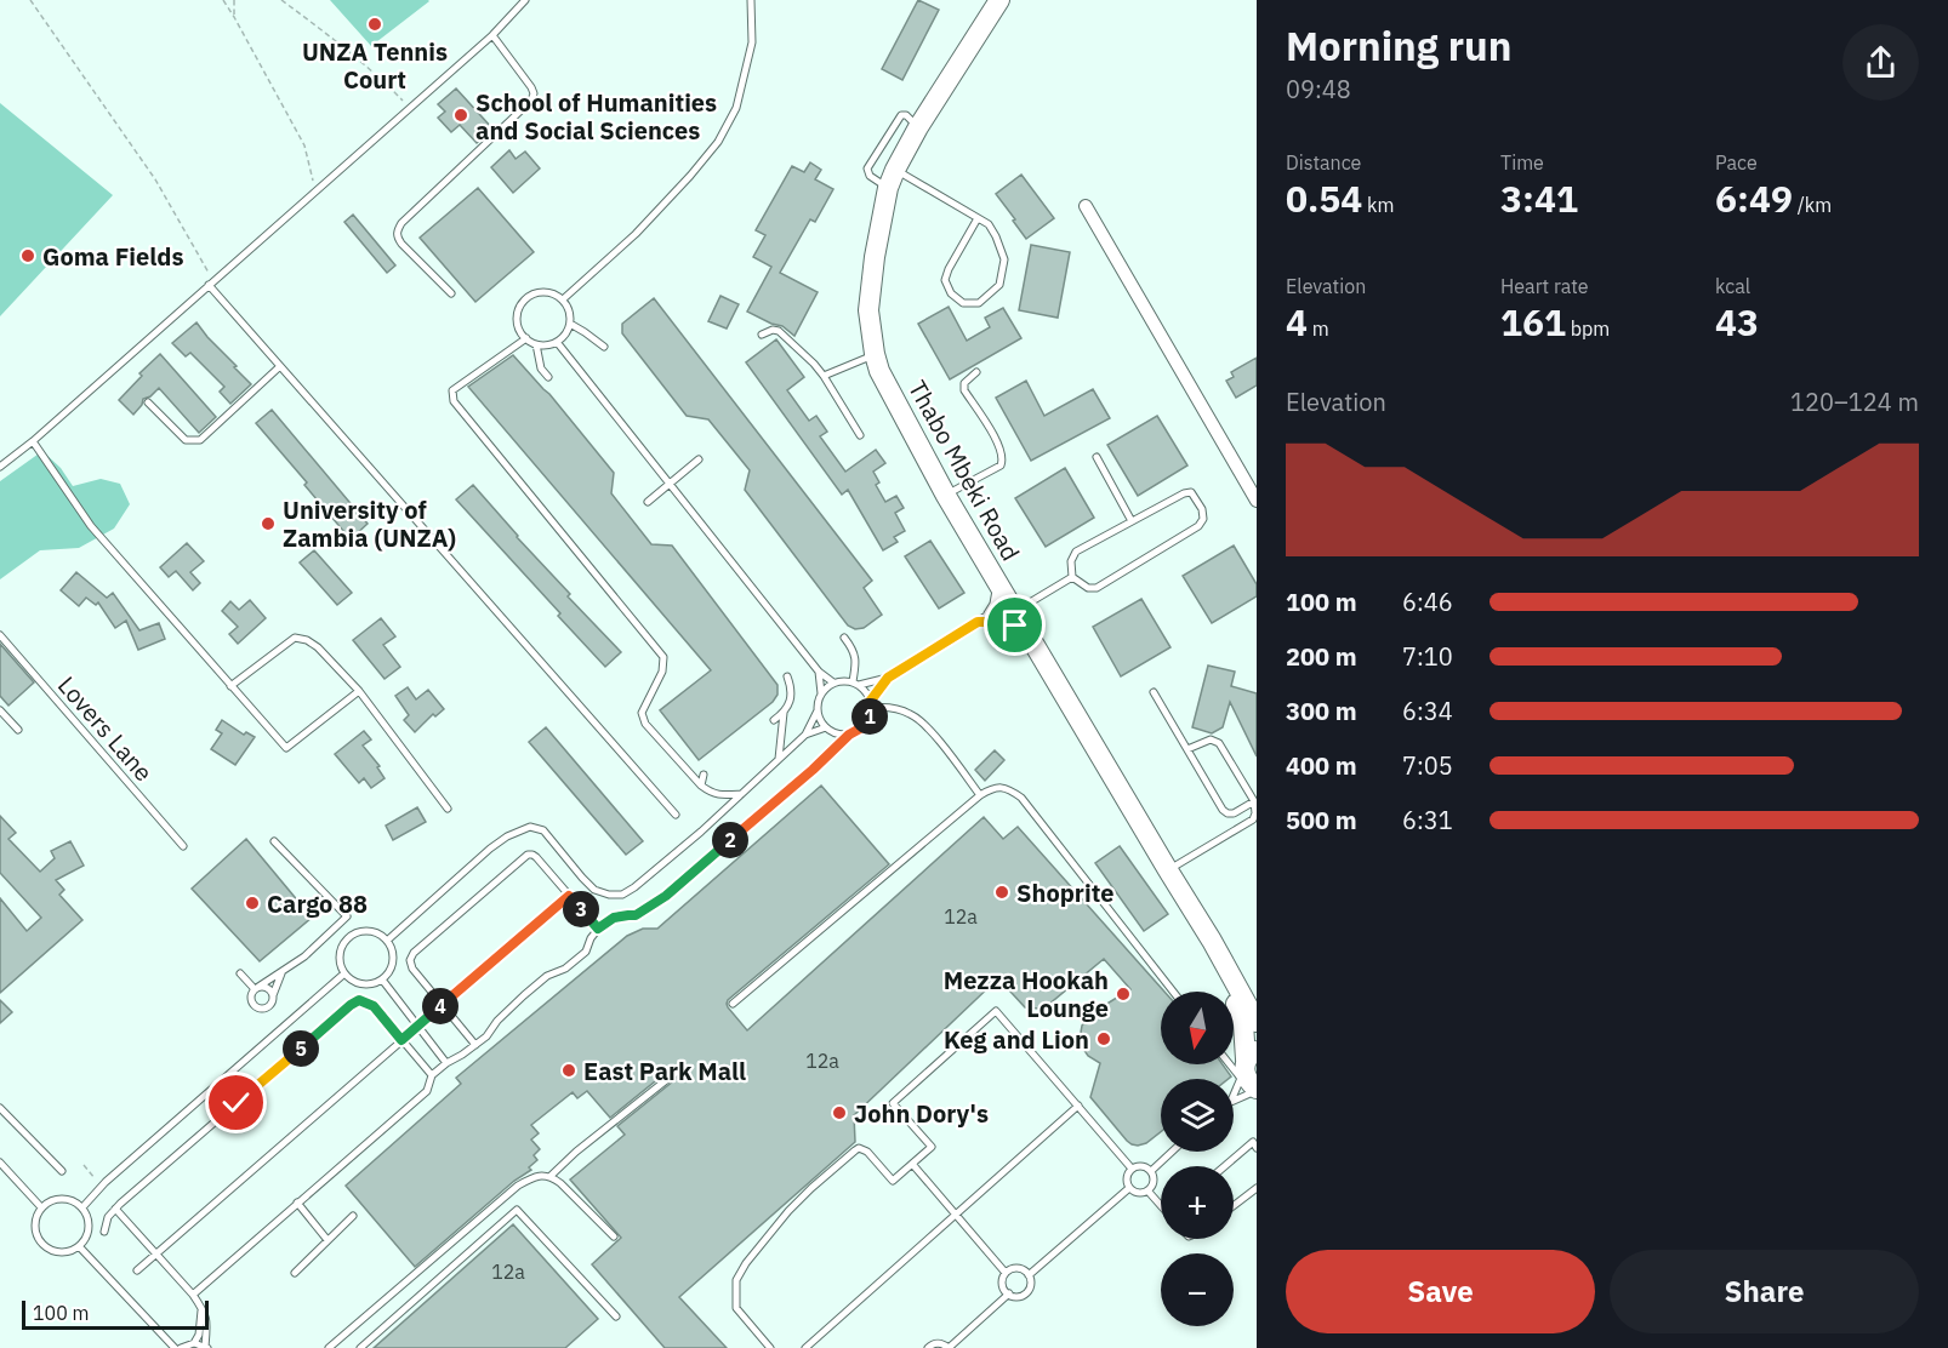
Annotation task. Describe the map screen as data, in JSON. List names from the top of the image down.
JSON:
{
  "streets": {
    "main road": ["Thabo Mbeki Road"],
    "lane": ["Lovers Lane"]
  },
  "places": [
    "UNZA Tennis Court",
    "School of Humanities and Social Sciences",
    "Goma Fields",
    "University of Zambia (UNZA)",
    "Shoprite",
    "Cargo 88",
    "Mezza Hookah Lounge",
    "Keg and Lion",
    "East Park Mall",
    "John Dory's"
  ],
  "house_numbers": ["12a", "12a", "12a"],
  "scale_bar": "100 m",
  "north": "bottom",
  "page": {
    "heading": ["Morning run", "09:48"],
    "stats": [
      ["Distance", "0.54 km"],
      ["Time", "3:41"],
      ["Pace", "6:49 /km"],
      ["Elevation", "4 m"],
      ["Heart rate", "161 bpm"],
      ["kcal", "43"]
    ],
    "chart": ["Elevation", "120–124 m"],
    "list": [
      {
        "name": "100 m",
        "note": "6:46"
      },
      {
        "name": "200 m",
        "note": "7:10"
      },
      {
        "name": "300 m",
        "note": "6:34"
      },
      {
        "name": "400 m",
        "note": "7:05"
      },
      {
        "name": "500 m",
        "note": "6:31"
      }
    ],
    "pins": [
      "1",
      "2",
      "3",
      "4",
      "5"
    ],
    "map_buttons": ["+", "−"],
    "buttons": ["Save", "Share"],
    "scale": "100 m"
  }
}
